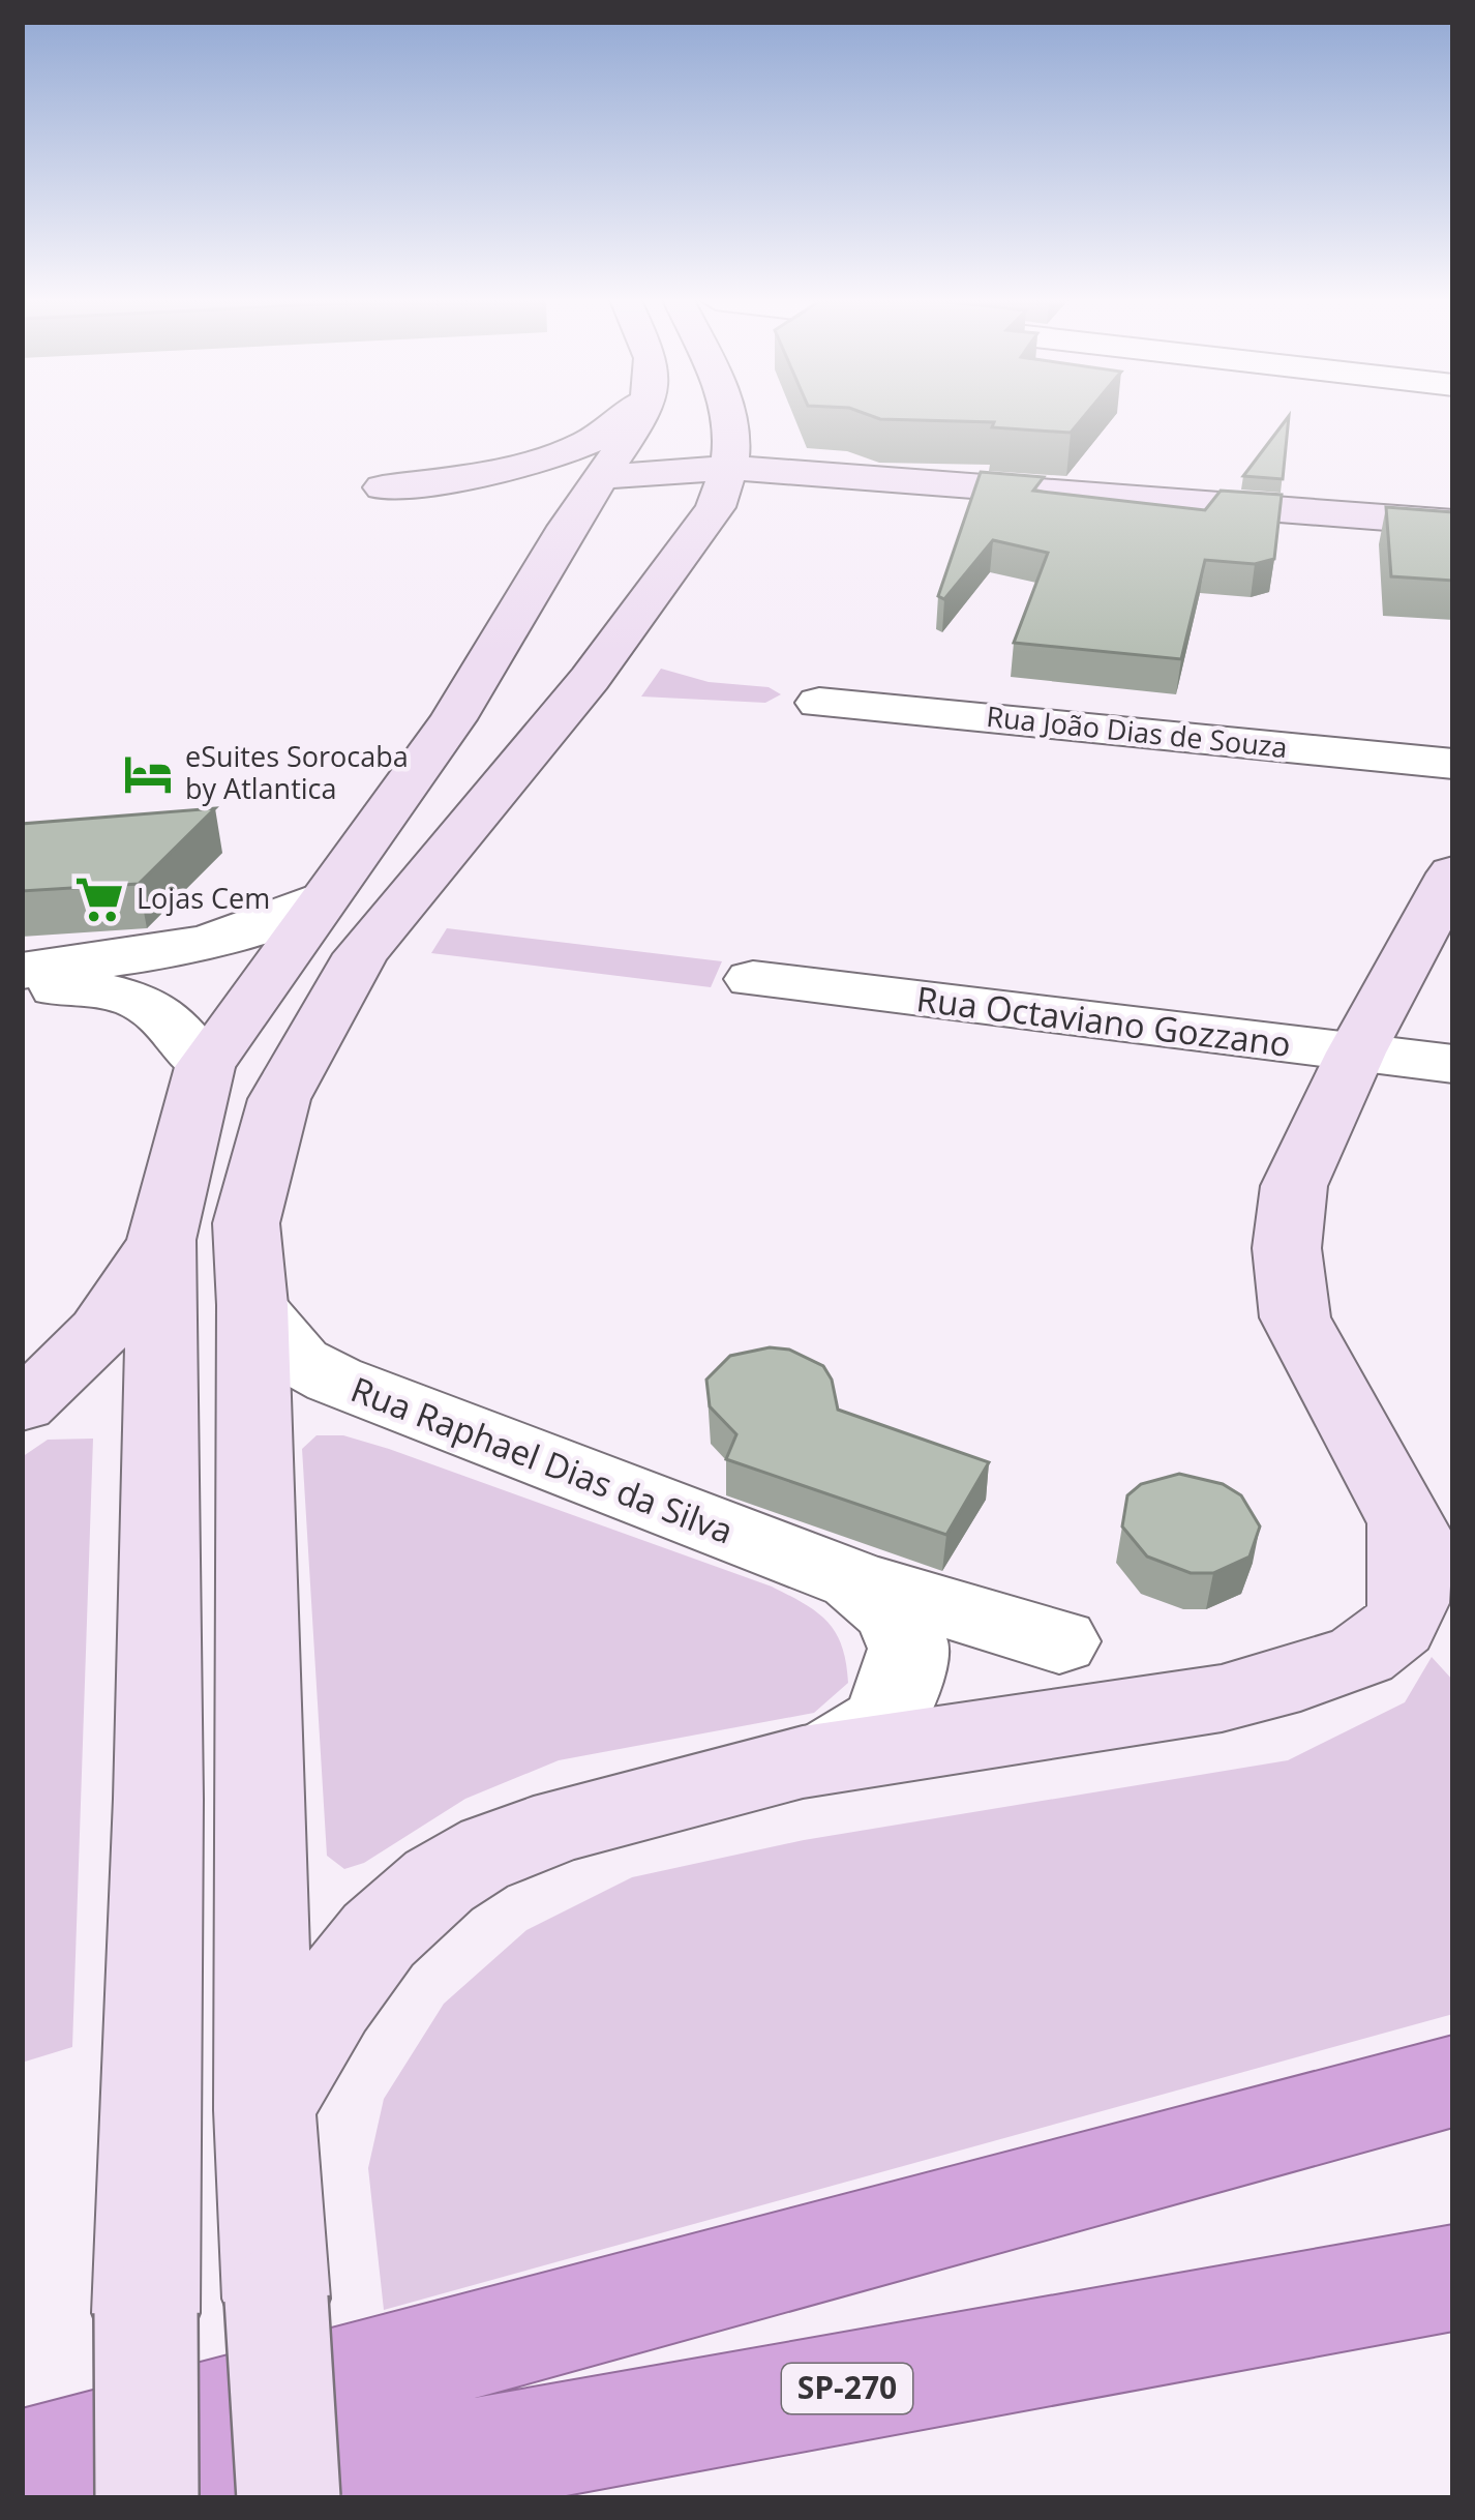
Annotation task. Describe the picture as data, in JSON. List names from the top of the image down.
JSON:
{
  "streets": {
    "highway": ["SP-270"],
    "street": ["Rua João Dias de Souza", "Rua Octaviano Gozzano", "Rua Raphael Dias da Silva"]
  },
  "places": {
    "hotel": ["eSuites Sorocaba by Atlantica"],
    "supermarket": ["Lojas Cem"]
  }
}
